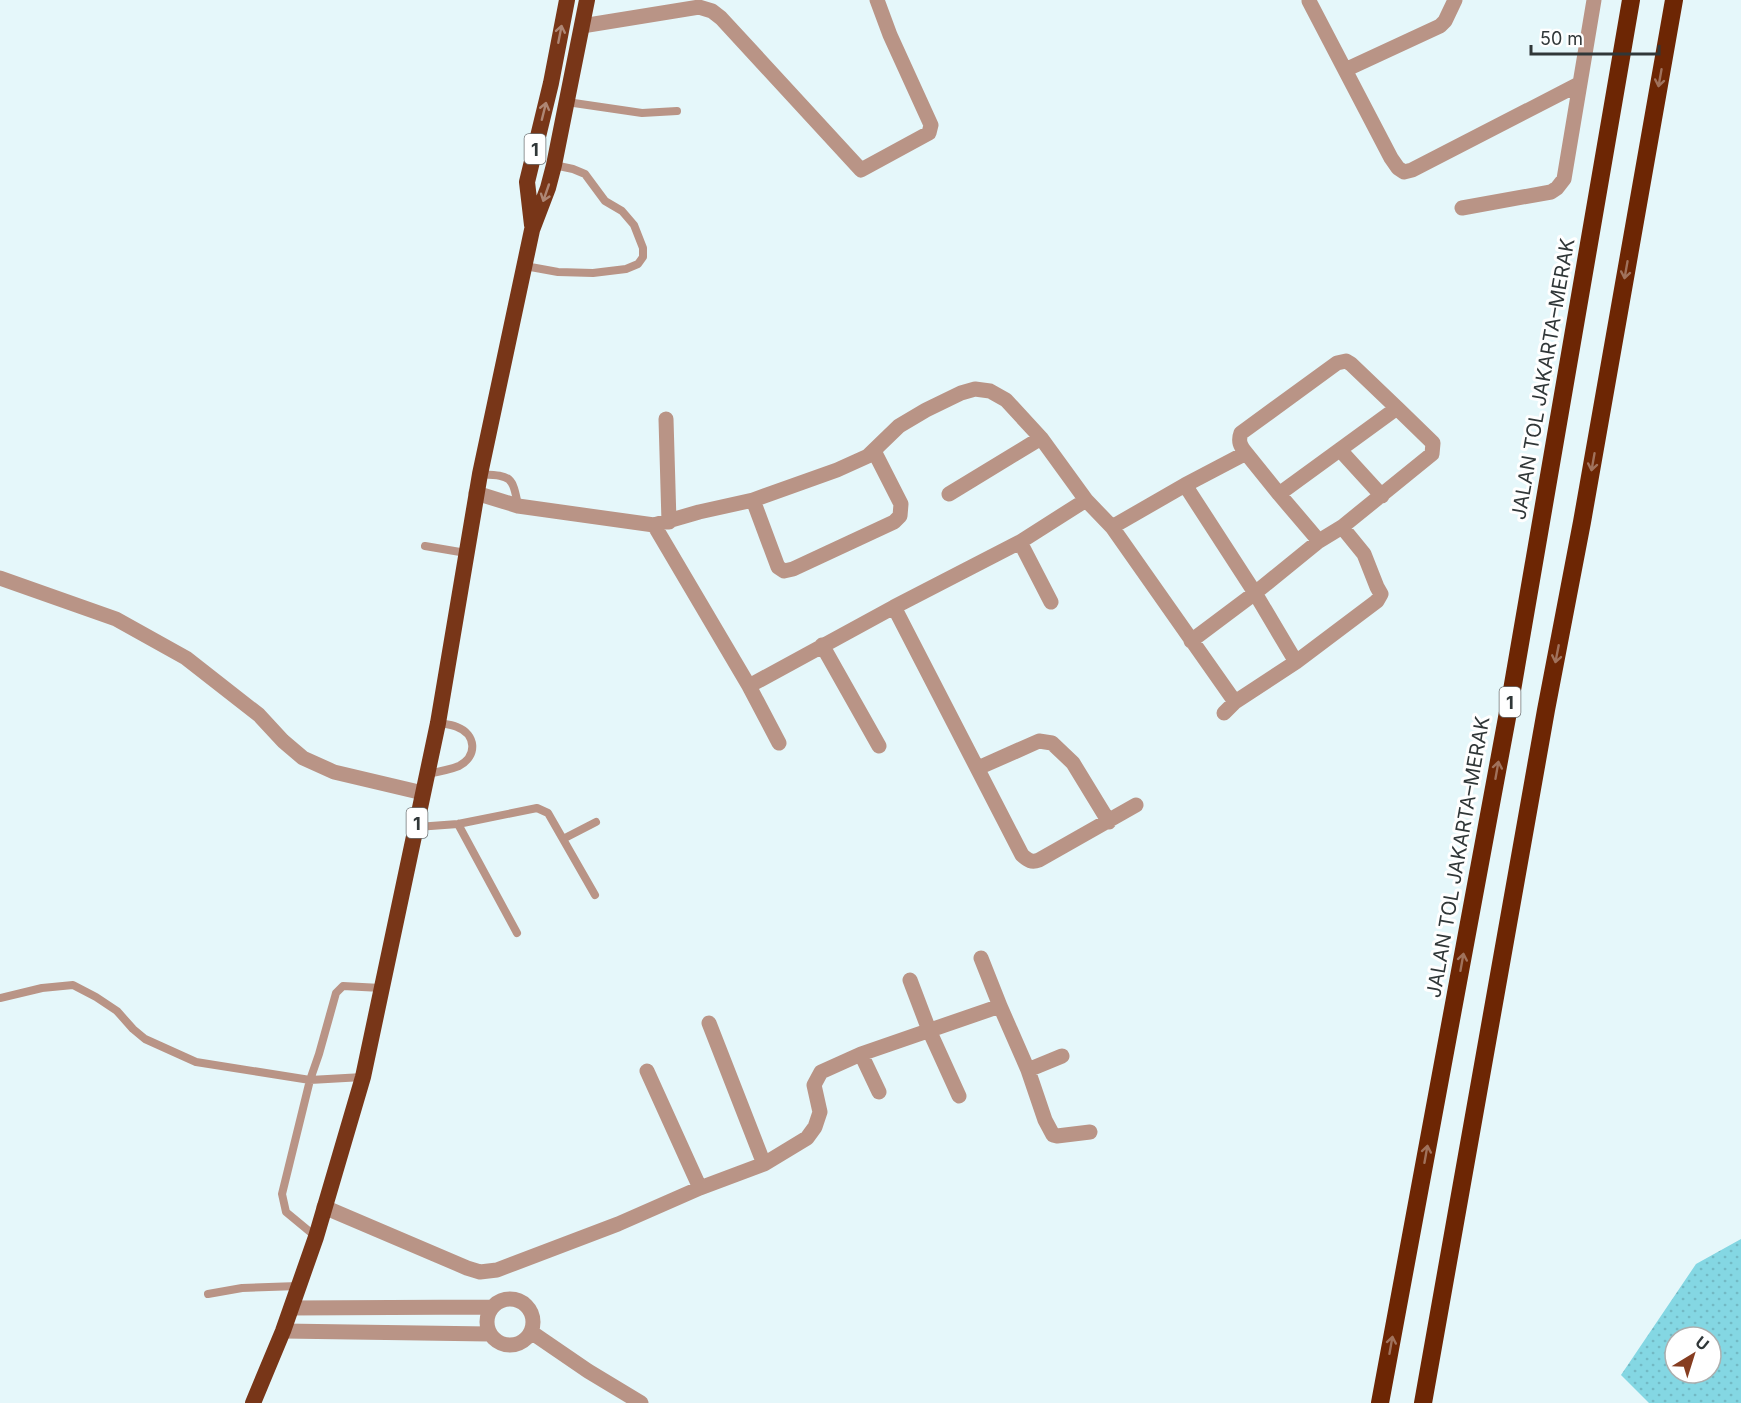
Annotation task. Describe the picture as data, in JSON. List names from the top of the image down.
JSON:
{
  "streets": {
    "highway": ["1", "JALAN TOL JAKARTA–MERAK"]
  },
  "scale_bar": "50 m",
  "north": "top right"
}
